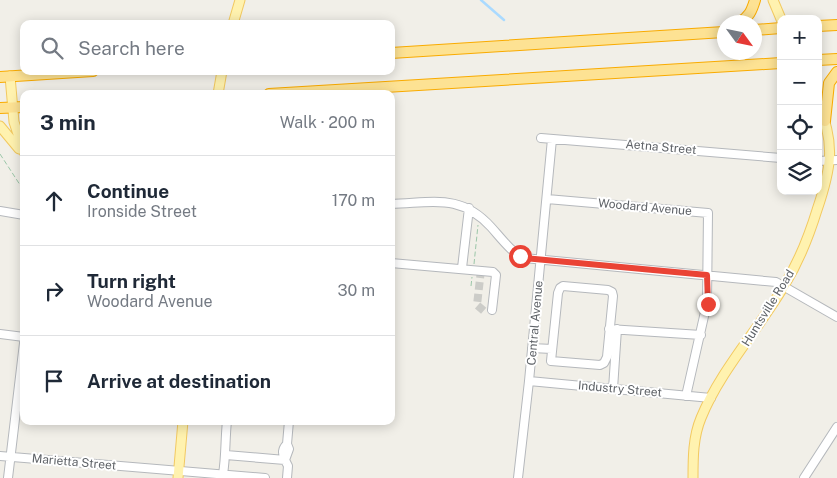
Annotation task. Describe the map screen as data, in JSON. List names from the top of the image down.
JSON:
{
  "streets": {
    "main road": ["Huntsville Road"],
    "street": [
      "Aetna Street",
      "Woodard Avenue",
      "Central Avenue",
      "Industry Street",
      "Marietta Street"
    ]
  },
  "crossings": [
    ["Aetna Street", "Central Avenue"],
    ["Woodard Avenue", "Central Avenue"],
    ["Woodard Avenue", "Industry Street"],
    ["Huntsville Road", "Industry Street"],
    ["Central Avenue", "Industry Street"]
  ],
  "north": "bottom right",
  "page": {
    "map_buttons": ["+", "−"],
    "search": "Search here",
    "heading": ["3 min", "Walk · 200 m"],
    "list": [
      ["Continue", "Ironside Street", "170 m"],
      ["Turn right", "Woodard Avenue", "30 m"],
      "Arrive at destination"
    ]
  }
}
